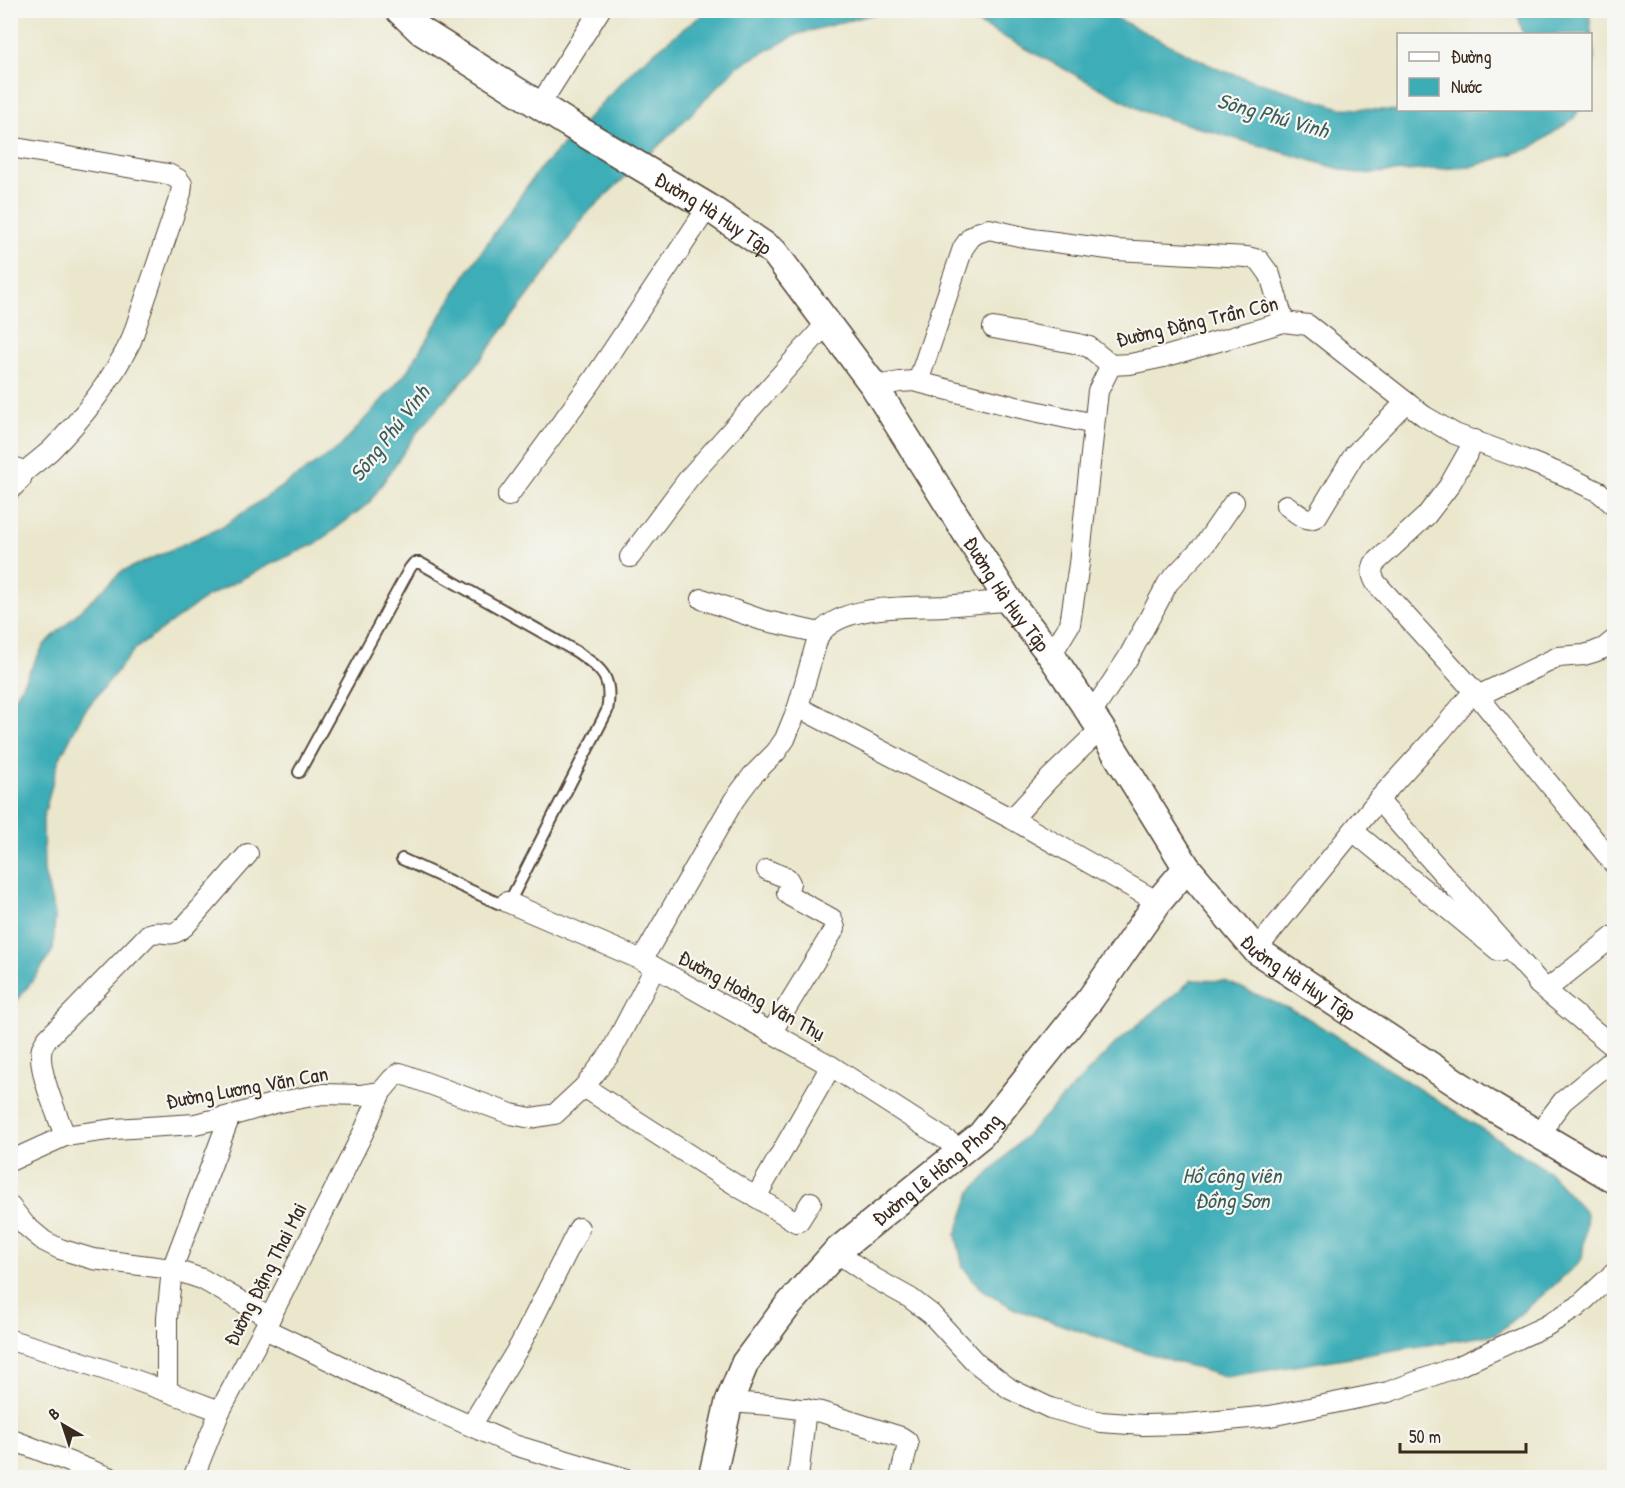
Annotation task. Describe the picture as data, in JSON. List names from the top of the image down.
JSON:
{
  "streets": {
    "main road": ["Đường Hà Huy Tập", "Đường Lê Hồng Phong"],
    "street": [
      "Đường Đặng Trần Côn",
      "Đường Hoàng Văn Thụ",
      "Đường Lương Văn Can",
      "Đường Đặng Thai Mai"
    ]
  },
  "crossings": [
    ["Đường Hà Huy Tập", "Đường Đặng Trần Côn"],
    ["Đường Hà Huy Tập", "Đường Lê Hồng Phong"],
    ["Đường Hoàng Văn Thụ", "Đường Lê Hồng Phong"],
    ["Đường Lương Văn Can", "Đường Đặng Thai Mai"]
  ],
  "water": ["Sông Phú Vinh", "Hồ công viên Đồng Sơn"],
  "legend": ["Đường", "Nước"],
  "scale_bar": "50 m",
  "north": "top left"
}
